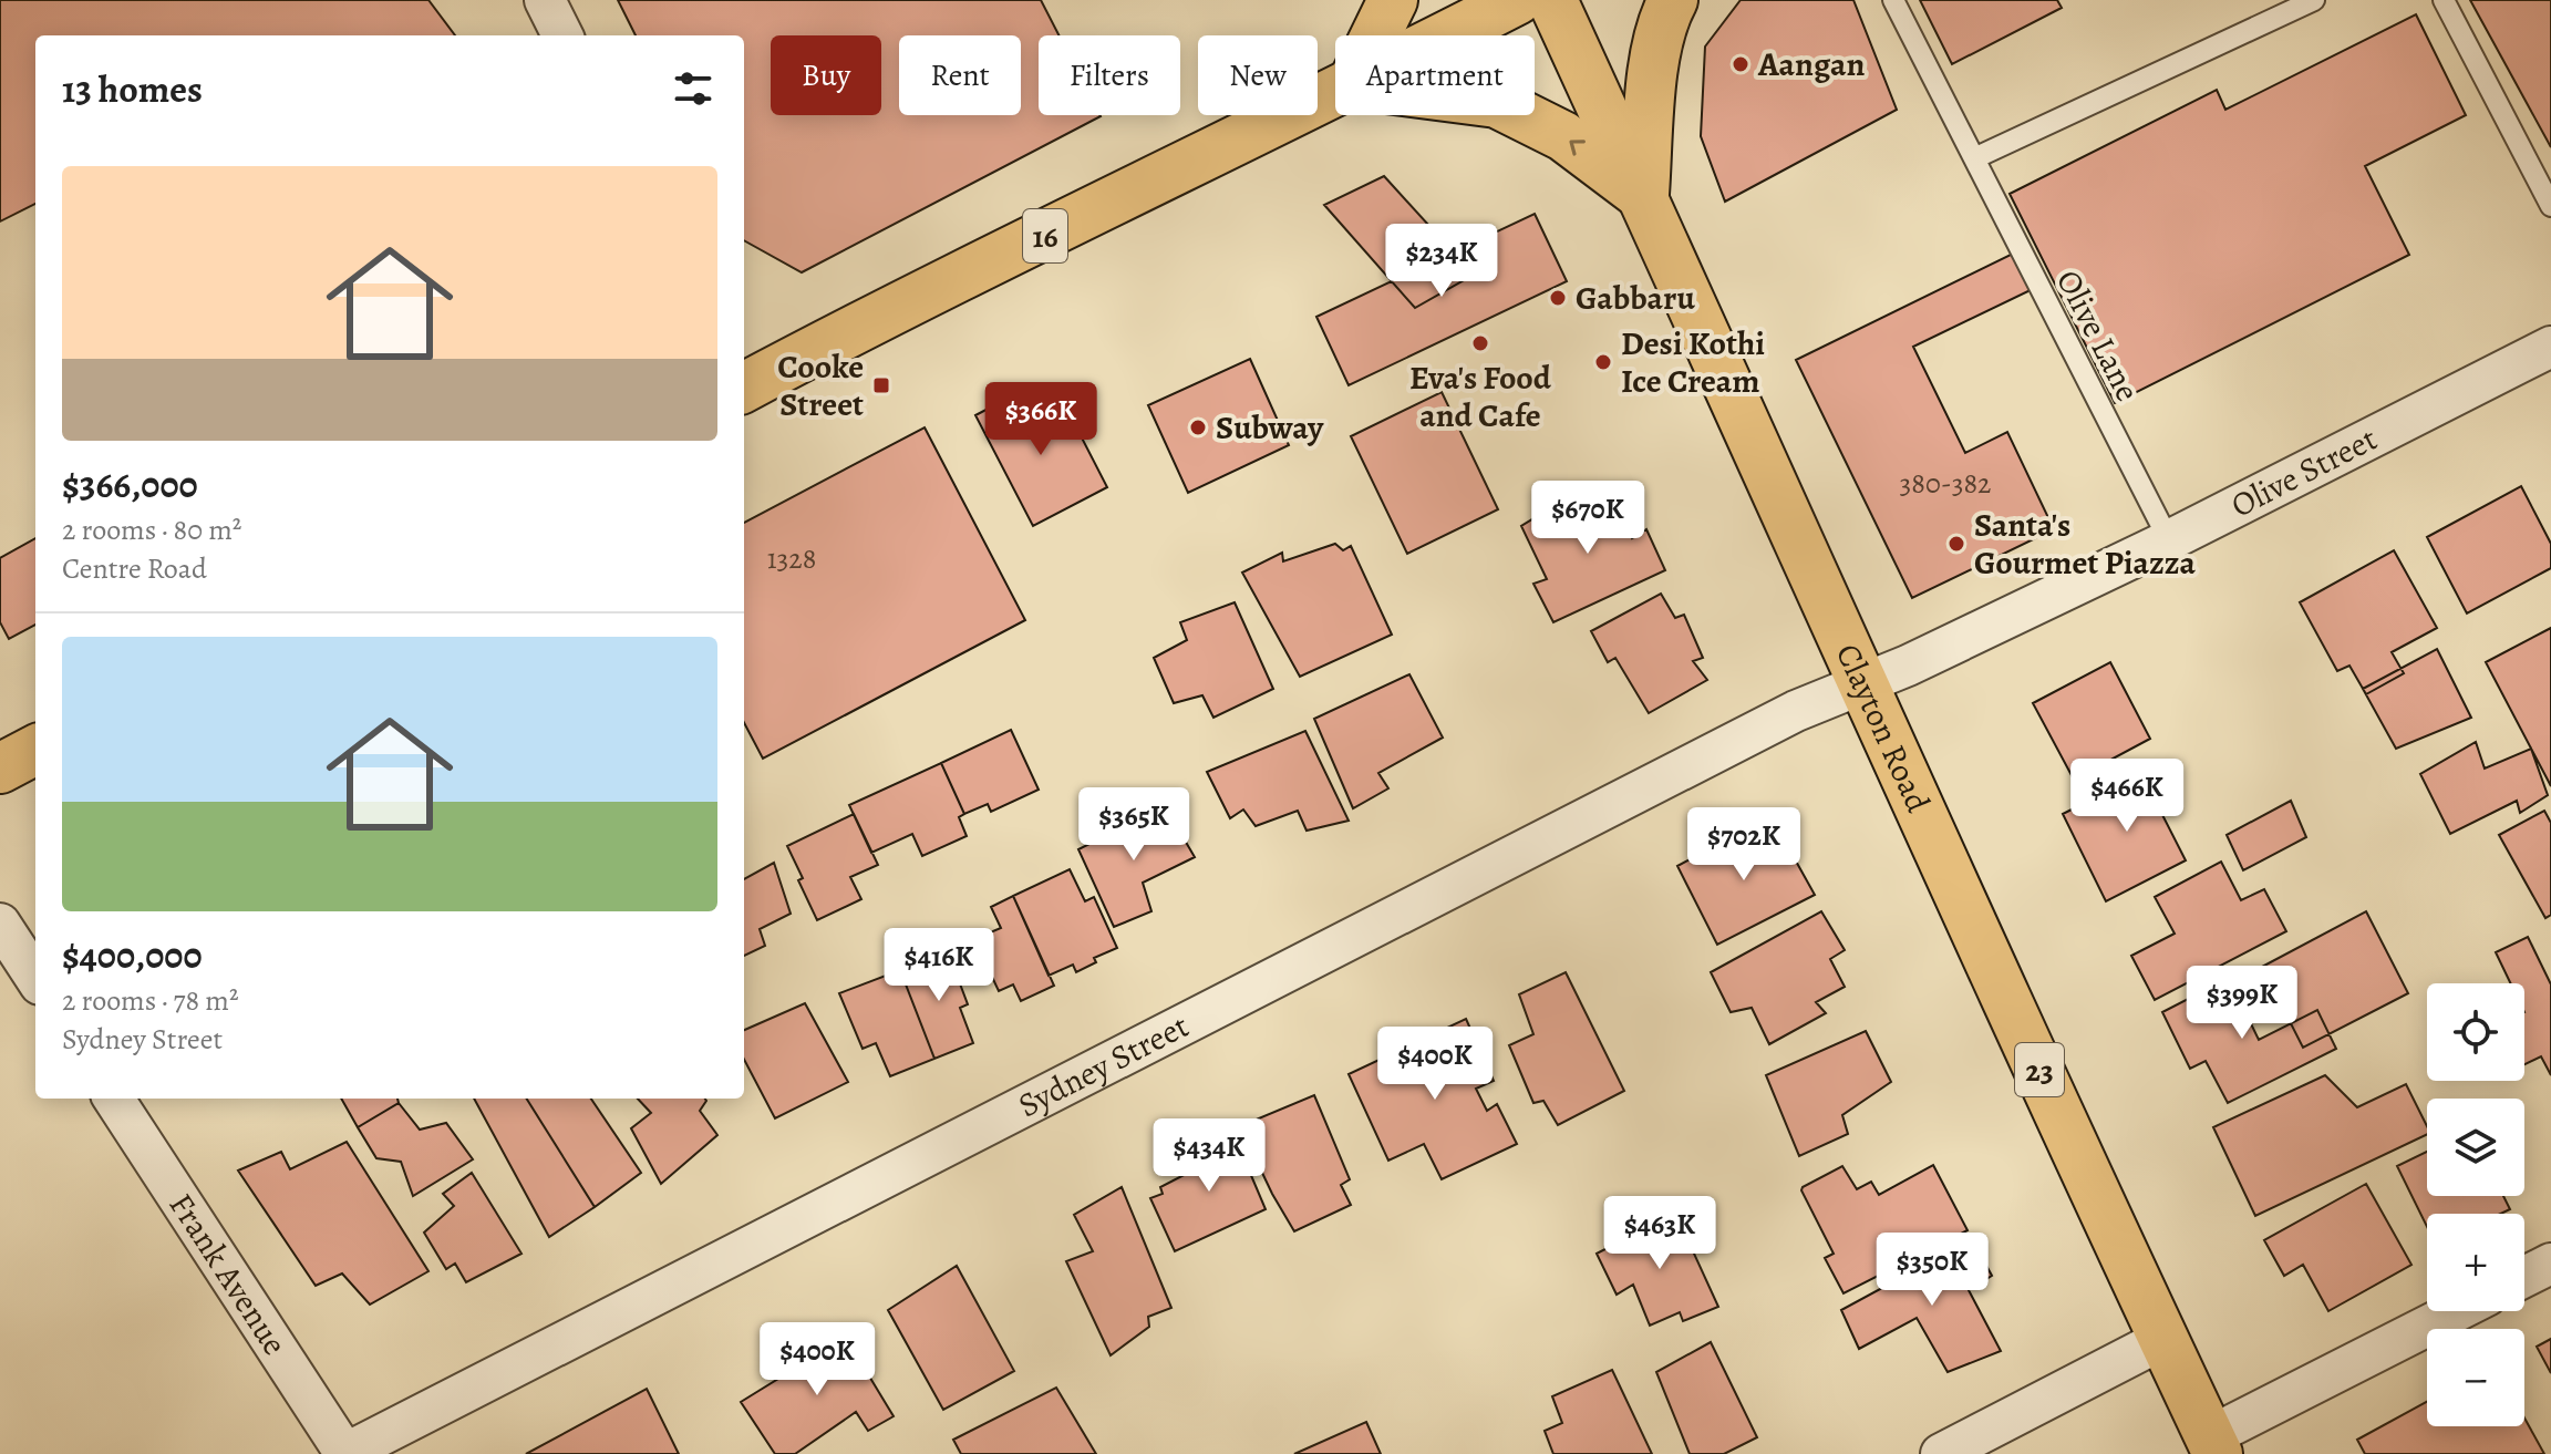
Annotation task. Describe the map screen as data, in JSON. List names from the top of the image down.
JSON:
{
  "streets": {
    "main road": ["16", "Clayton Road", "23"],
    "street": ["Olive Street", "Sydney Street", "Frank Avenue"],
    "lane": ["Olive Lane"]
  },
  "crossings": [
    ["Olive Lane", "Olive Street"],
    ["Olive Street", "Clayton Road"],
    ["Olive Street", "Sydney Street"],
    ["Clayton Road", "Sydney Street"],
    ["Sydney Street", "Frank Avenue"]
  ],
  "places": {
    "other": [
      "Aangan",
      "Gabbaru",
      "Eva's Food and Cafe",
      "Desi Kothi Ice Cream",
      "Subway",
      "Santa's Gourmet Piazza"
    ],
    "transit": ["Cooke Street"]
  },
  "house_numbers": ["380-382", "1328"],
  "page": {
    "chip": [
      "Buy",
      "Rent",
      "Filters",
      "New",
      "Apartment"
    ],
    "heading": "13 homes",
    "list": [
      {
        "name": "$366,000",
        "note": "2 rooms · 80 m² · Centre Road"
      },
      {
        "name": "$400,000",
        "note": "2 rooms · 78 m² · Sydney Street"
      }
    ],
    "price": [
      "$234K",
      "$366K",
      "$670K",
      "$466K",
      "$365K",
      "$702K",
      "$416K",
      "$399K",
      "$400K",
      "$434K",
      "$463K",
      "$350K",
      "$400K"
    ],
    "map_buttons": ["+", "−"]
  }
}
